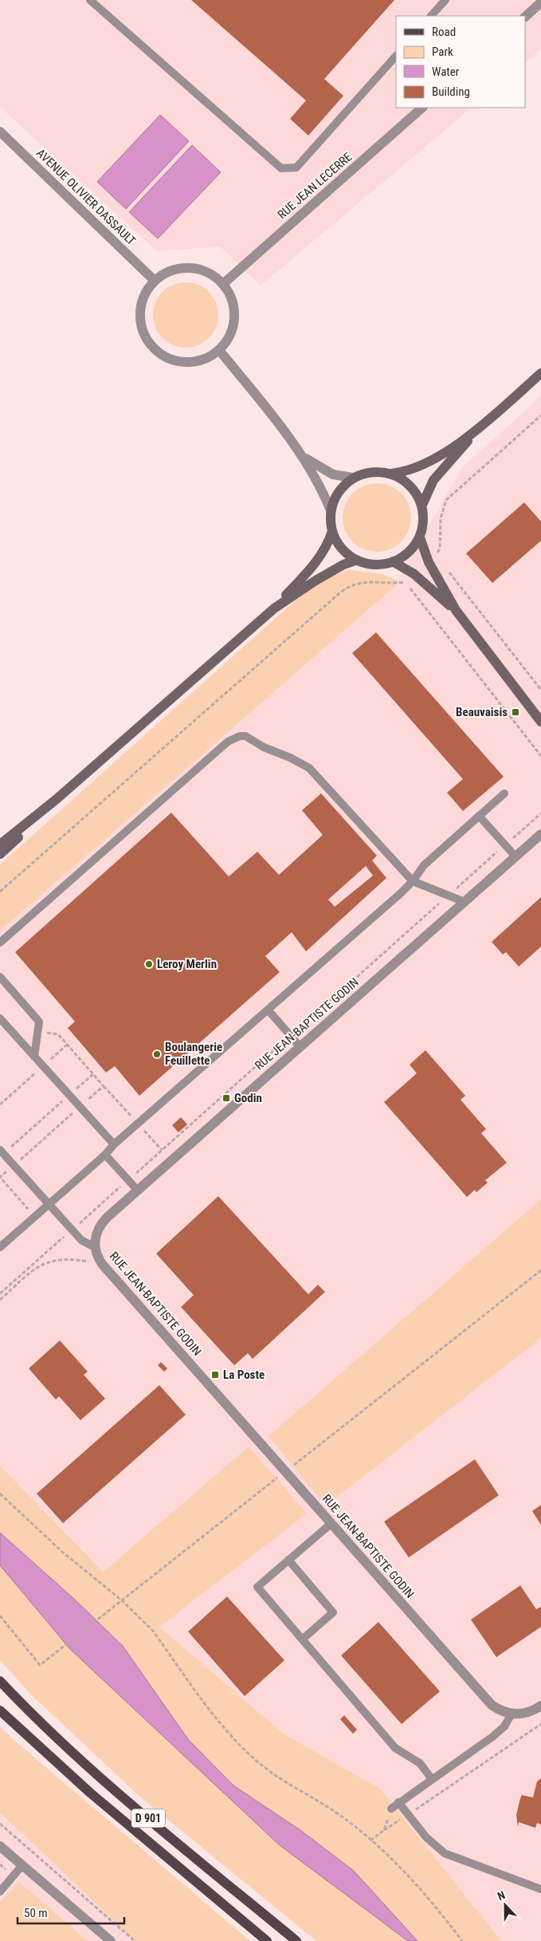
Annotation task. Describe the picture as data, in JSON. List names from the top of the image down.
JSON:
{
  "streets": {
    "main road": ["D 901"],
    "street": ["RUE JEAN LECERRE", "AVENUE OLIVIER DASSAULT", "RUE JEAN-BAPTISTE GODIN"]
  },
  "crossings": [
    ["RUE JEAN LECERRE", "AVENUE OLIVIER DASSAULT"]
  ],
  "places": {
    "transit": ["Beauvaisis", "Godin", "La Poste"],
    "other": ["Leroy Merlin", "Boulangerie Feuillette"]
  },
  "legend": [
    "Road",
    "Park",
    "Water",
    "Building"
  ],
  "scale_bar": "50 m",
  "north": "top"
}
